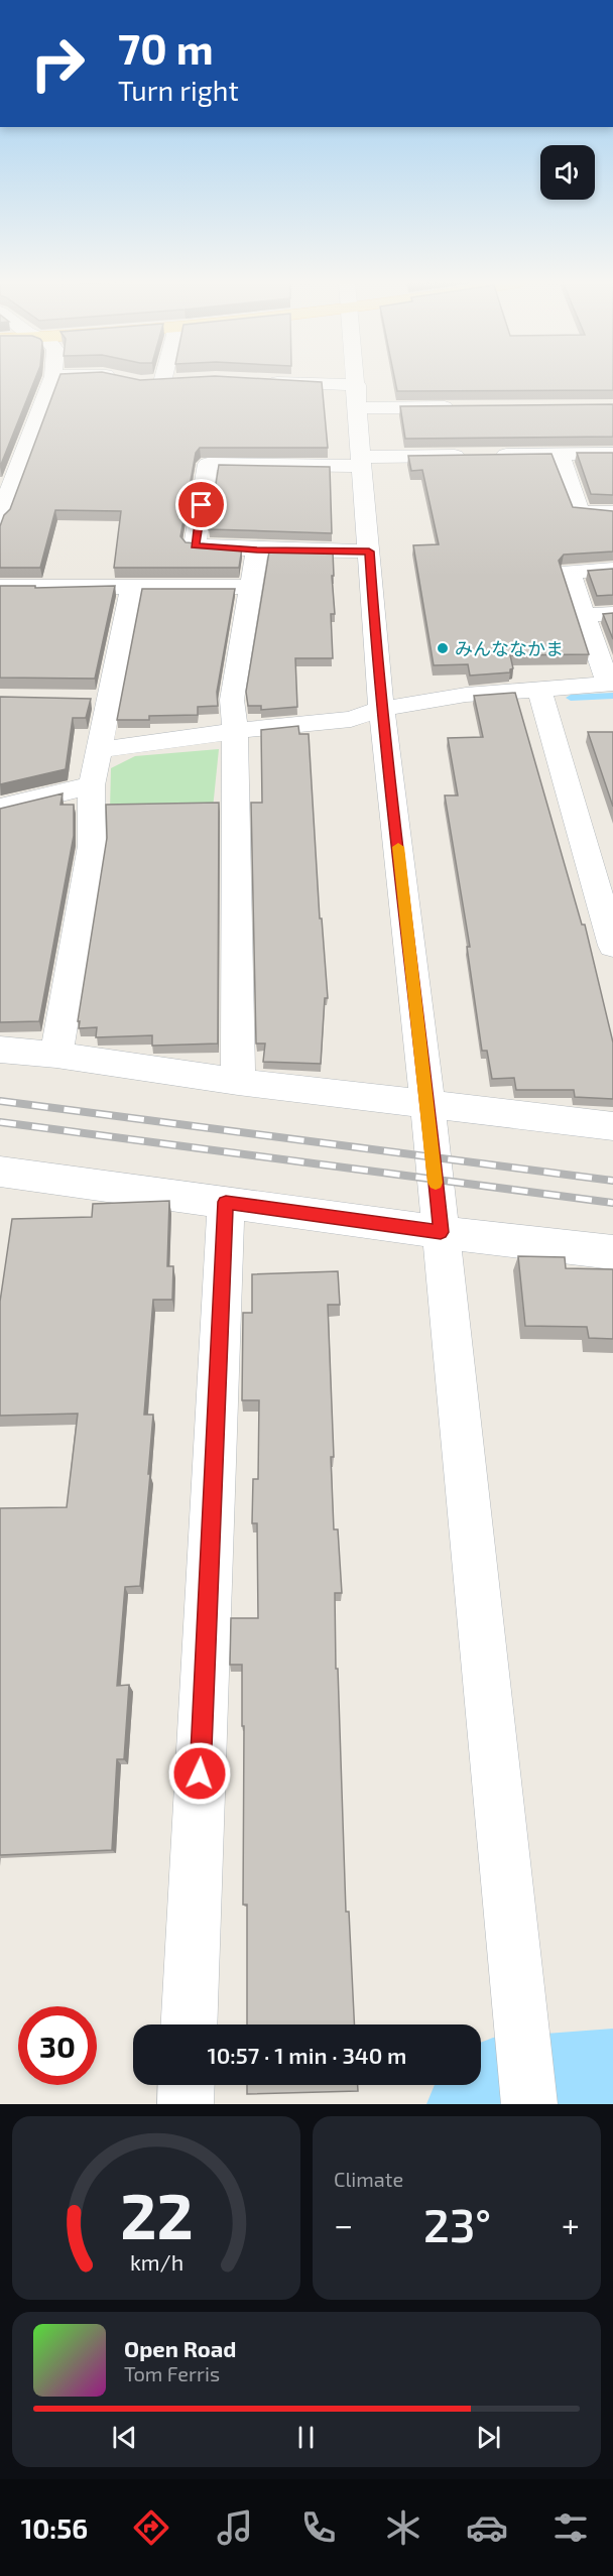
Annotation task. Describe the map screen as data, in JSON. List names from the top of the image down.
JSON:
{
  "places": ["みんななかま"],
  "page": {
    "turn": ["70 m", "Turn right"],
    "limit": "30",
    "trip": "10:57 · 1 min · 340 m",
    "tile": "Climate",
    "heat": ["−", "23°", "+"],
    "song": ["Open Road", "Tom Ferris"],
    "tabs": "10:56",
    "gauge": ["22", "km/h"]
  }
}
